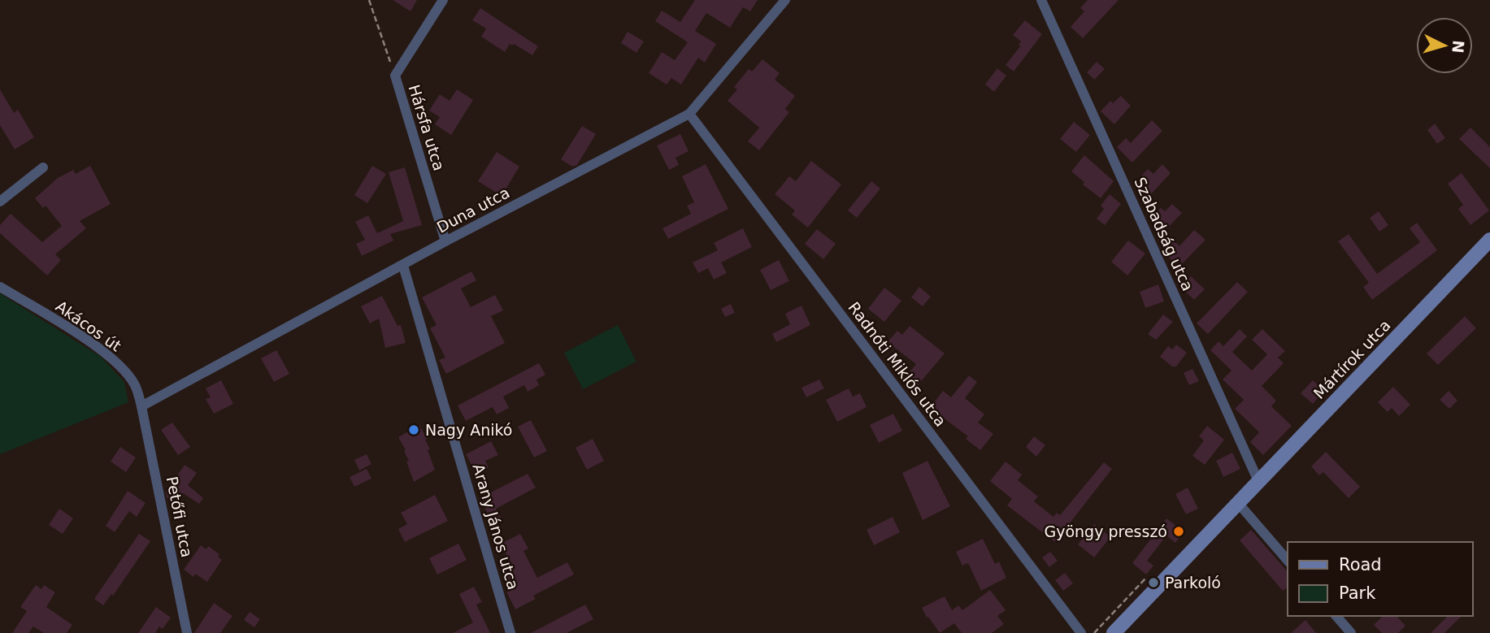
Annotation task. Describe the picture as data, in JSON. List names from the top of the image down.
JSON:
{
  "streets": {
    "main road": ["Mártírok utca"],
    "street": [
      "Hársfa utca",
      "Duna utca",
      "Szabadság utca",
      "Akácos út",
      "Radnóti Miklós utca",
      "Petőfi utca",
      "Arany János utca"
    ]
  },
  "crossings": [
    ["Hársfa utca", "Duna utca"],
    ["Duna utca", "Akácos út"],
    ["Duna utca", "Radnóti Miklós utca"],
    ["Duna utca", "Petőfi utca"],
    ["Duna utca", "Arany János utca"],
    ["Szabadság utca", "Mártírok utca"],
    ["Akácos út", "Petőfi utca"]
  ],
  "places": ["Nagy Anikó", "Gyöngy presszó", "Parkoló"],
  "legend": ["Road", "Park"],
  "north": "right"
}
